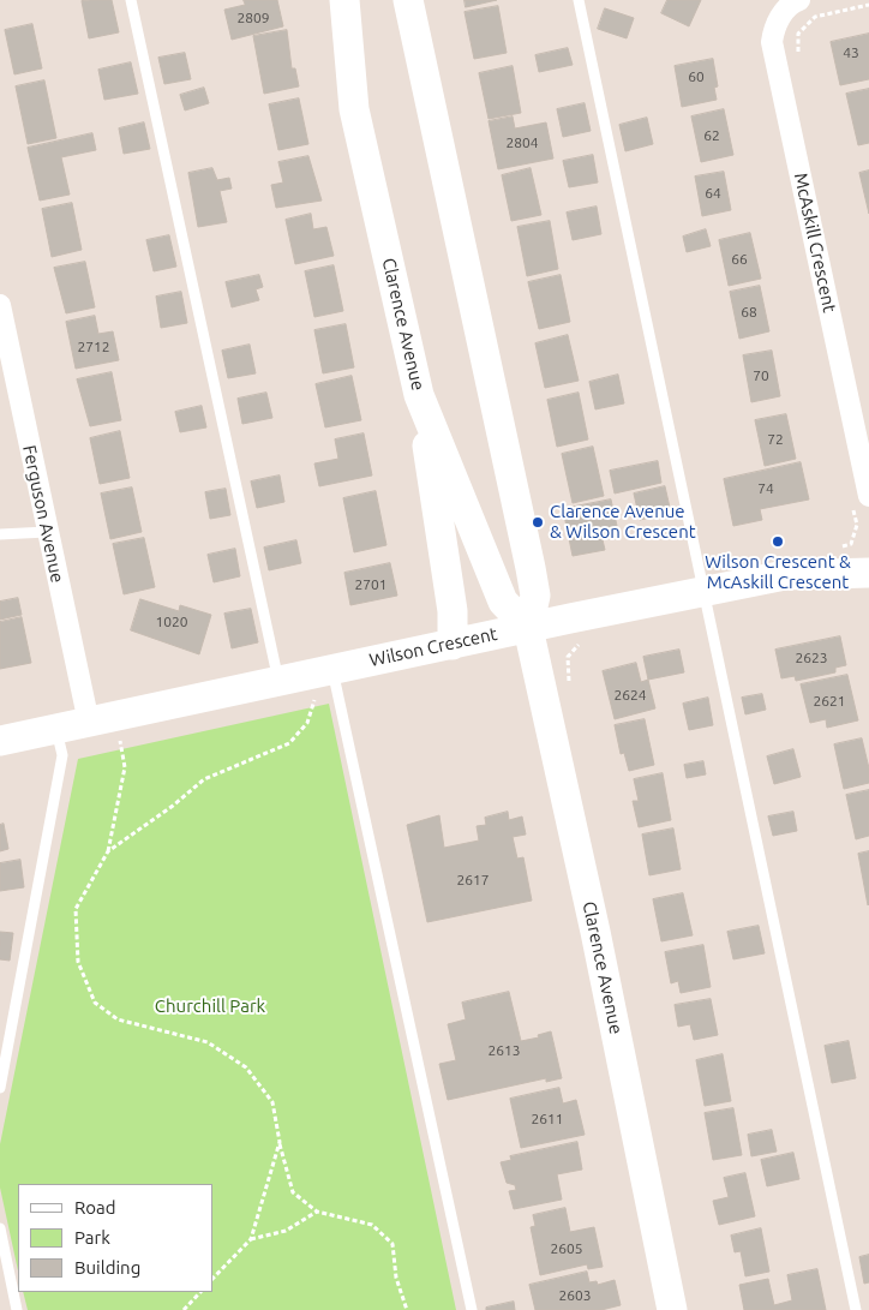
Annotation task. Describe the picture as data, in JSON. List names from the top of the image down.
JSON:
{
  "streets": {
    "main road": ["Clarence Avenue", "Wilson Crescent"],
    "street": ["McAskill Crescent", "Ferguson Avenue"]
  },
  "crossings": [
    ["Clarence Avenue", "Wilson Crescent"],
    ["Ferguson Avenue", "Wilson Crescent"]
  ],
  "parks": ["Churchill Park"],
  "places": ["Clarence Avenue & Wilson Crescent", "Wilson Crescent & McAskill Crescent"],
  "house_numbers": [
    "2809",
    "43",
    "60",
    "62",
    "2804",
    "64",
    "66",
    "68",
    "2712",
    "70",
    "72",
    "74",
    "2701",
    "1020",
    "2623",
    "2624",
    "2621",
    "2617",
    "2613",
    "2611",
    "2605",
    "2603"
  ],
  "legend": ["Road", "Park", "Building"]
}
